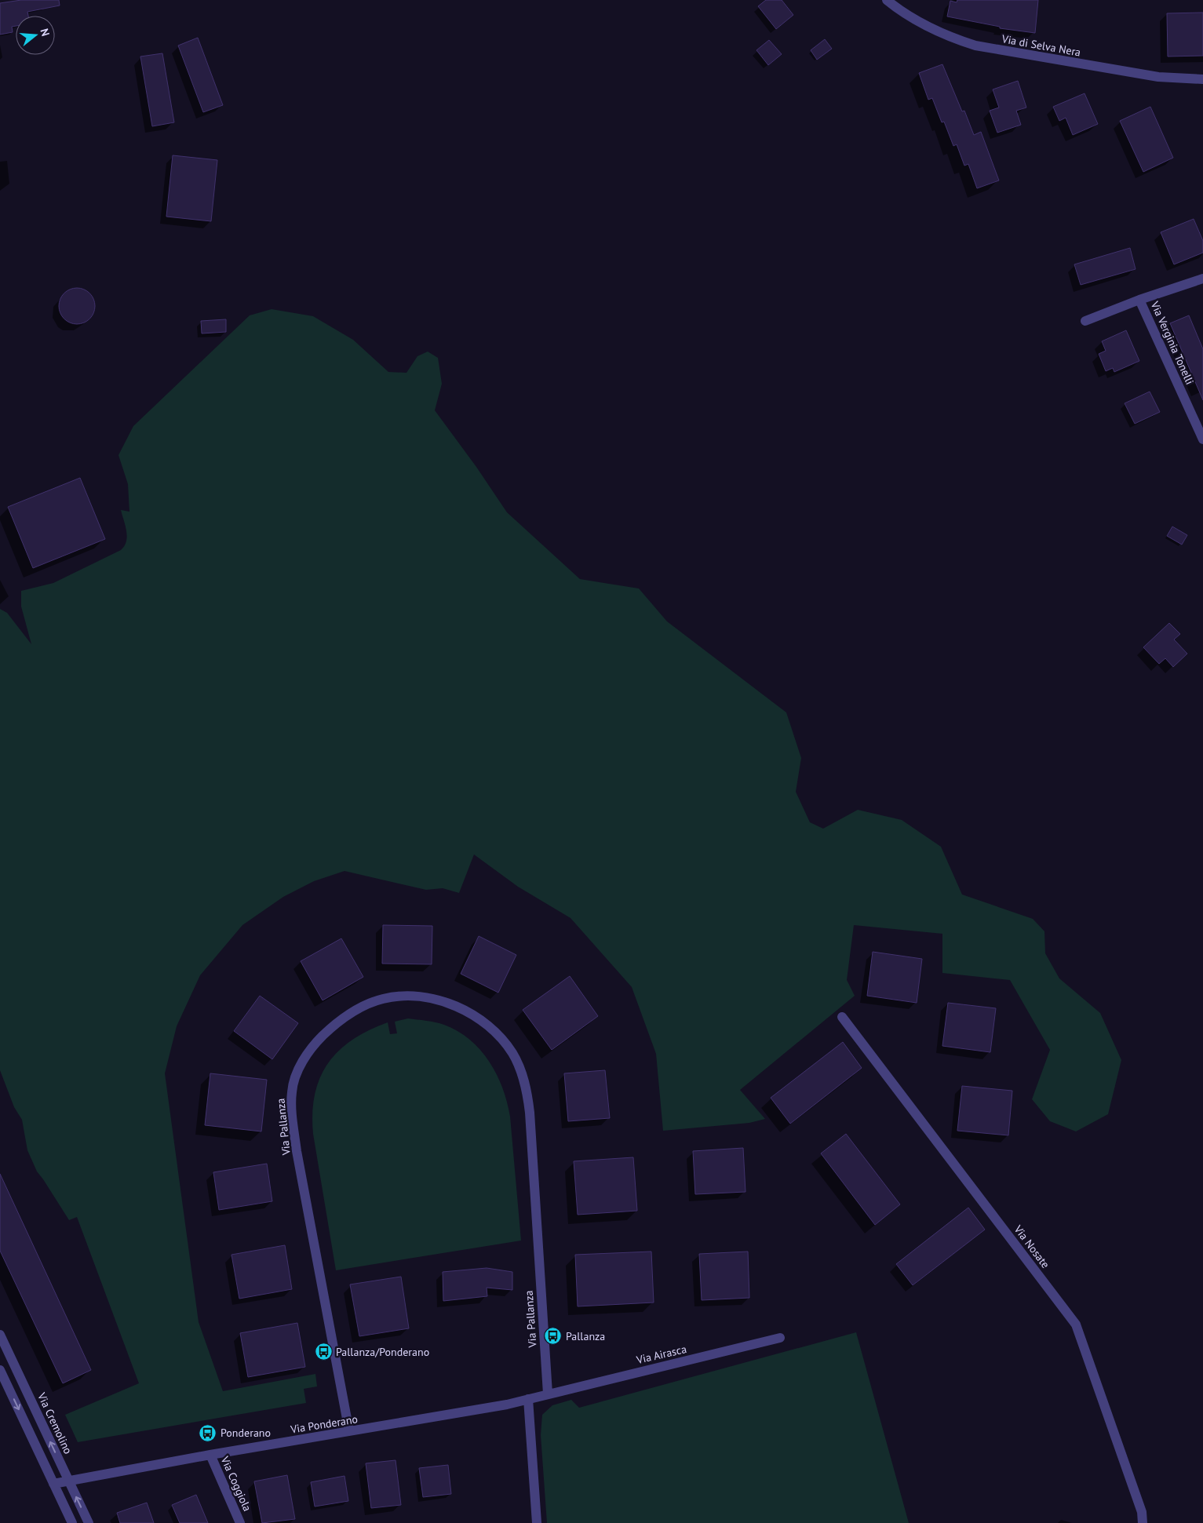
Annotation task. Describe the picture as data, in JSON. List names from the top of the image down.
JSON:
{
  "streets": {
    "street": [
      "Via di Selva Nera",
      "Via Verginia Tonelli",
      "Via Pallanza",
      "Via Nosate",
      "Via Airasca",
      "Via Cremolino",
      "Via Ponderano",
      "Via Coggiola"
    ]
  },
  "crossings": [
    ["Via Pallanza", "Via Airasca"],
    ["Via Pallanza", "Via Ponderano"],
    ["Via Airasca", "Via Ponderano"],
    ["Via Cremolino", "Via Ponderano"],
    ["Via Ponderano", "Via Coggiola"]
  ],
  "places": {
    "bus stop": ["Pallanza", "Pallanza/Ponderano", "Ponderano"]
  },
  "north": "right"
}
